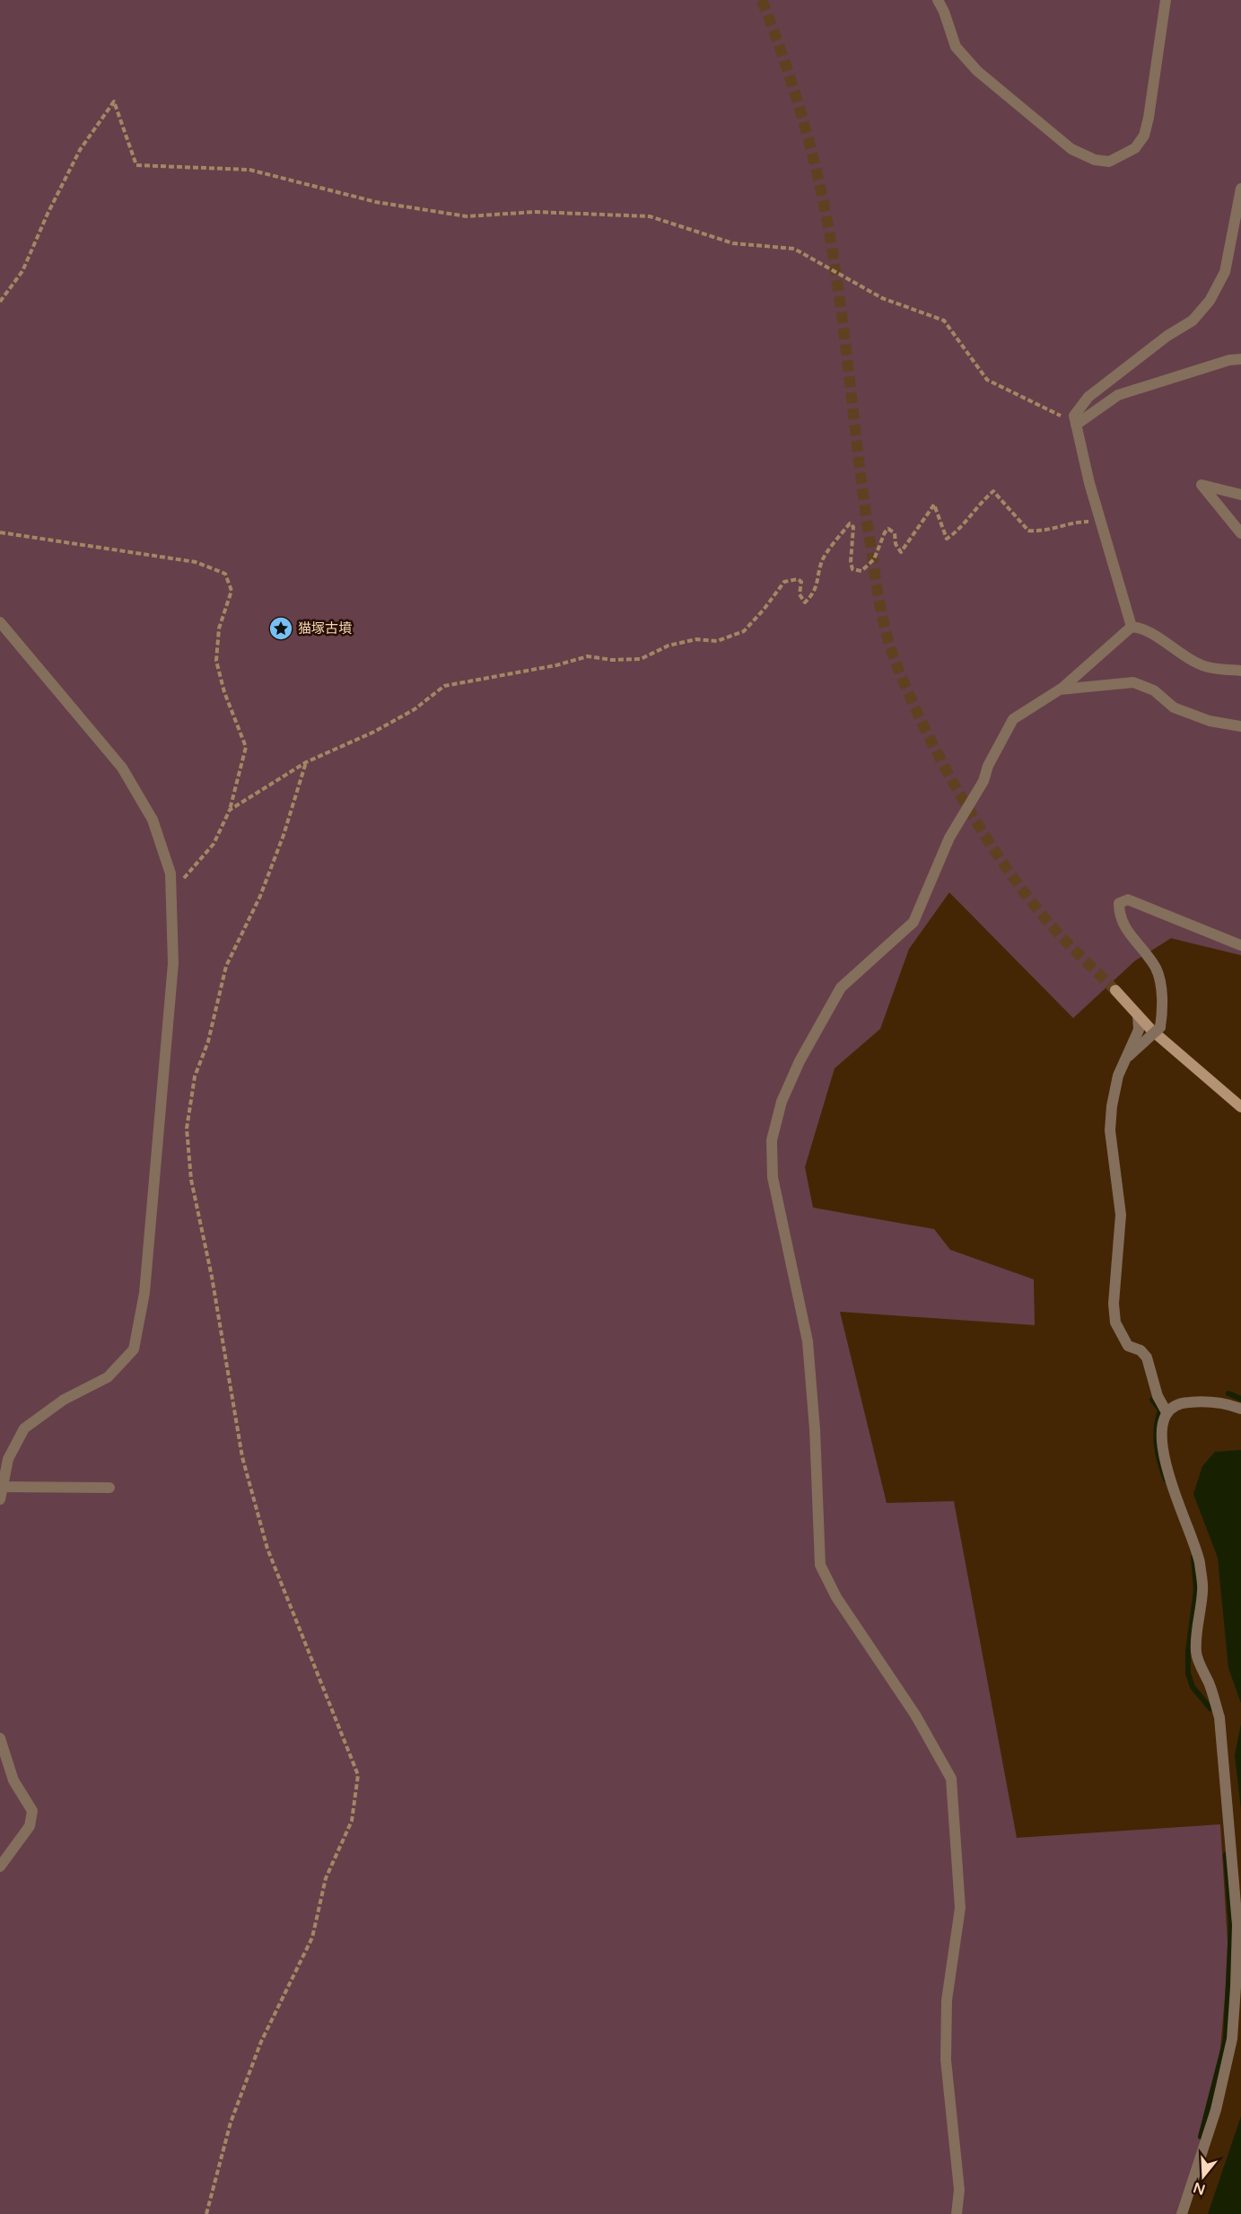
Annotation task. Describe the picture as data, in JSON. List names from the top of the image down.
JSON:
{
  "places": {
    "place": ["猫塚古墳"]
  },
  "north": "bottom"
}
